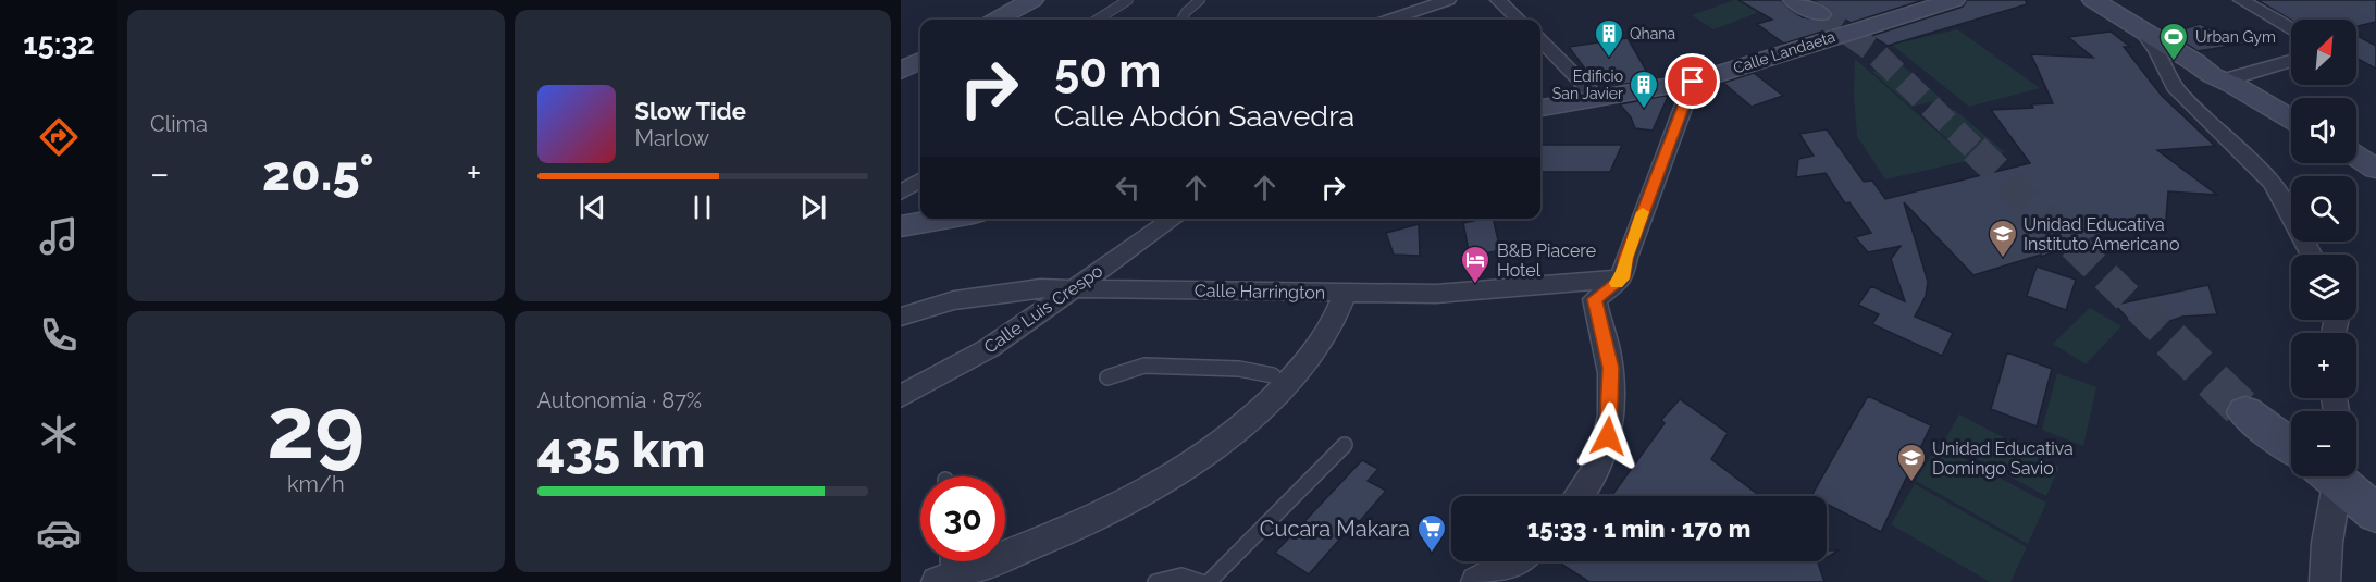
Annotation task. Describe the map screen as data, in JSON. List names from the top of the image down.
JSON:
{
  "streets": {
    "main road": ["Calle Landaeta"],
    "street": ["Calle Harrington", "Calle Luis Crespo"]
  },
  "crossings": [
    ["Calle Harrington", "Calle Luis Crespo"]
  ],
  "places": {
    "building": ["Qhana", "Edificio San Javier"],
    "sports": ["Urban Gym"],
    "school or university": ["Unidad Educativa Instituto Americano", "Unidad Educativa Domingo Savio"],
    "hotel": ["B&B Piacere Hotel"],
    "supermarket": ["Cucara Makara"]
  },
  "north": "top right",
  "page": {
    "tabs": "15:32",
    "tile": [
      "Clima",
      ["29", "km/h"],
      ["Autonomía · 87%", "435 km"]
    ],
    "map_buttons": ["+", "−"],
    "turn": ["50 m", "Calle Abdón Saavedra"],
    "song": ["Slow Tide", "Marlow"],
    "heat": ["−", "20.5°", "+"],
    "limit": "30",
    "trip": "15:33 · 1 min · 170 m"
  }
}
